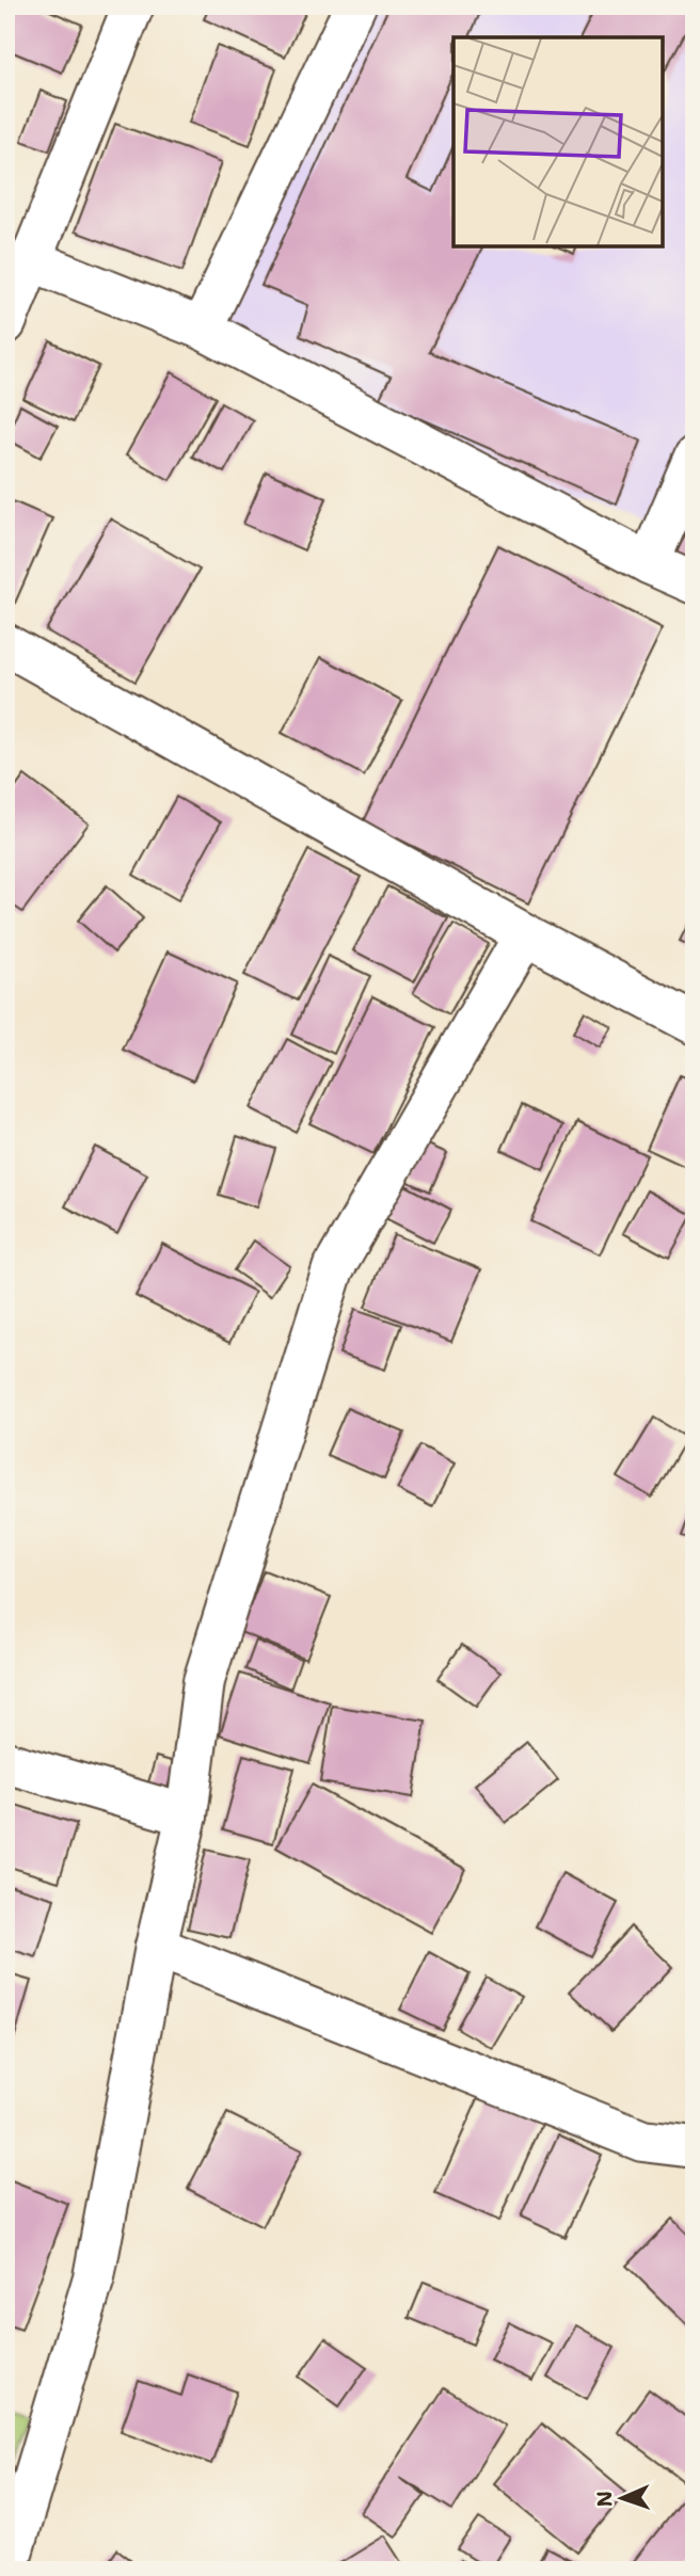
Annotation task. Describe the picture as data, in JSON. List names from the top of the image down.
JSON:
{
  "north": "left"
}
